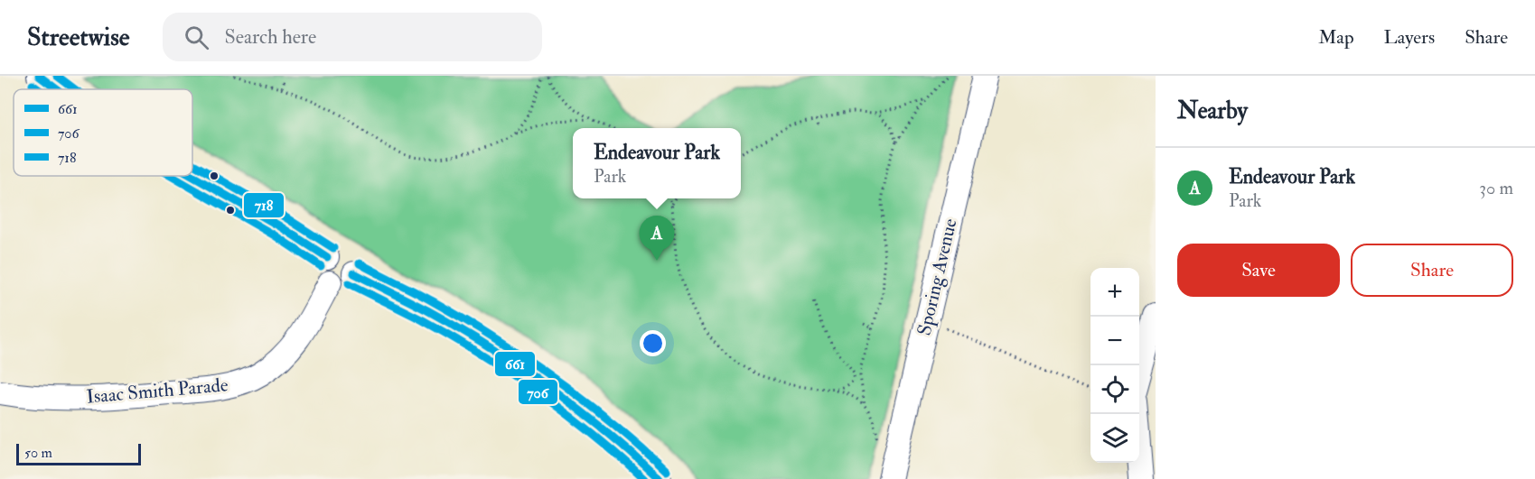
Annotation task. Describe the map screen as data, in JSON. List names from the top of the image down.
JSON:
{
  "streets": {
    "street": ["Sporing Avenue", "Isaac Smith Parade"]
  },
  "lines": ["transit line 661", "transit line 718", "transit line 706"],
  "legend": ["661", "706", "718"],
  "scale_bar": "50 m",
  "page": {
    "header": "Streetwise",
    "search": "Search here",
    "nav": ["Map", "Layers", "Share"],
    "heading": "Nearby",
    "popup": ["Endeavour Park", "Park"],
    "list": [
      {
        "mark": "A",
        "name": "Endeavour Park",
        "note": "Park",
        "value": "30 m"
      }
    ],
    "pins": "A",
    "buttons": ["Save", "Share"],
    "map_buttons": ["+", "−"],
    "scale": "50 m"
  }
}
